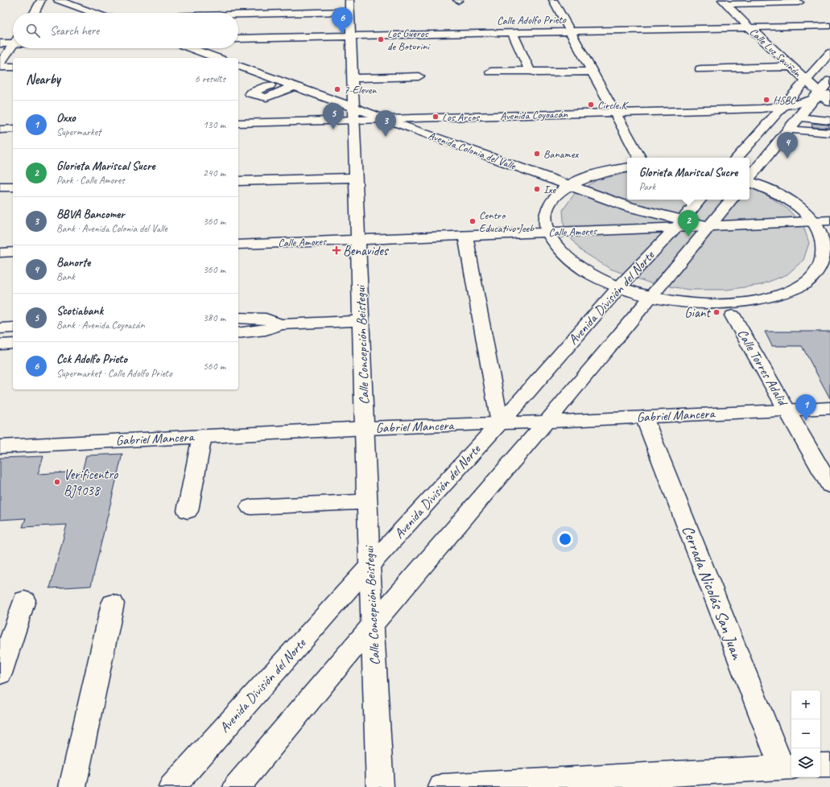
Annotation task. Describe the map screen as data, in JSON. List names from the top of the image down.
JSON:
{
  "streets": {
    "street": [
      "Calle Adolfo Prieto",
      "Calle Luz Saviñón",
      "Avenida Coyoacán",
      "Avenida Colonia del Valle",
      "Calle Amores",
      "Avenida División del Norte",
      "Calle Concepción Beistegui",
      "Calle Torres Adalid",
      "Gabriel Mancera",
      "Cerrada Nicolás San Juan"
    ]
  },
  "crossings": [
    ["Calle Adolfo Prieto", "Calle Luz Saviñón"],
    ["Calle Adolfo Prieto", "Calle Concepción Beistegui"],
    ["Calle Luz Saviñón", "Avenida Coyoacán"],
    ["Avenida Coyoacán", "Avenida Colonia del Valle"],
    ["Avenida Coyoacán", "Calle Concepción Beistegui"],
    ["Avenida Colonia del Valle", "Calle Amores"],
    ["Avenida Colonia del Valle", "Avenida División del Norte"],
    ["Calle Amores", "Avenida División del Norte"],
    ["Calle Amores", "Calle Concepción Beistegui"],
    ["Avenida División del Norte", "Calle Concepción Beistegui"],
    ["Avenida División del Norte", "Gabriel Mancera"],
    ["Calle Concepción Beistegui", "Gabriel Mancera"],
    ["Calle Torres Adalid", "Gabriel Mancera"],
    ["Gabriel Mancera", "Cerrada Nicolás San Juan"]
  ],
  "places": {
    "other": [
      "Los Gueros de Boturini",
      "7-Eleven",
      "HSBC",
      "Circle K",
      "Los Arcos",
      "Banamex",
      "Ixe",
      "Centro Educativo Jeeb",
      "Giant",
      "Verificentro BJ9038"
    ],
    "health": ["Benavides"]
  },
  "page": {
    "pins": [
      "6",
      "5",
      "3",
      "4",
      "2",
      "1"
    ],
    "search": "Search here",
    "heading": ["Nearby", "6 results"],
    "list": [
      {
        "mark": "1",
        "name": "Oxxo",
        "note": "Supermarket",
        "value": "130 m"
      },
      {
        "mark": "2",
        "name": "Glorieta Mariscal Sucre",
        "note": "Park · Calle Amores",
        "value": "240 m"
      },
      {
        "mark": "3",
        "name": "BBVA Bancomer",
        "note": "Bank · Avenida Colonia del Valle",
        "value": "360 m"
      },
      {
        "mark": "4",
        "name": "Banorte",
        "note": "Bank",
        "value": "360 m"
      },
      {
        "mark": "5",
        "name": "Scotiabank",
        "note": "Bank · Avenida Coyoacán",
        "value": "380 m"
      },
      {
        "mark": "6",
        "name": "Cck Adolfo Prieto",
        "note": "Supermarket · Calle Adolfo Prieto",
        "value": "560 m"
      }
    ],
    "popup": ["Glorieta Mariscal Sucre", "Park"],
    "map_buttons": ["+", "−"]
  }
}
